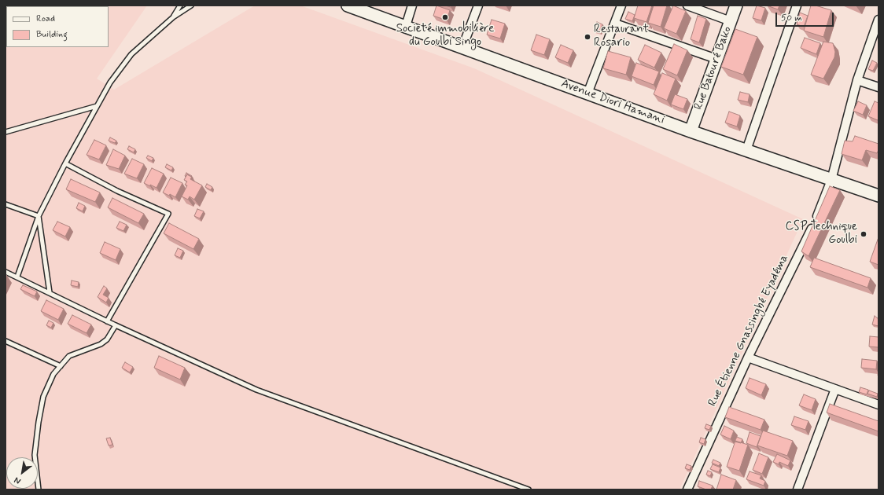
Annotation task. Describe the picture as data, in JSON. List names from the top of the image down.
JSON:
{
  "streets": {
    "main road": ["Rue Batouré Bako", "Avenue Diori Hamani"],
    "street": ["Rue Étienne Gnassingbé Eyadéma"]
  },
  "crossings": [
    ["Rue Batouré Bako", "Avenue Diori Hamani"],
    ["Avenue Diori Hamani", "Rue Étienne Gnassingbé Eyadéma"]
  ],
  "places": ["Societé immobilière du Goulbi Singo", "Restaurant Rosario", "CSP Technique Goulbi"],
  "legend": ["Road", "Building"],
  "scale_bar": "50 m",
  "north": "bottom left"
}
